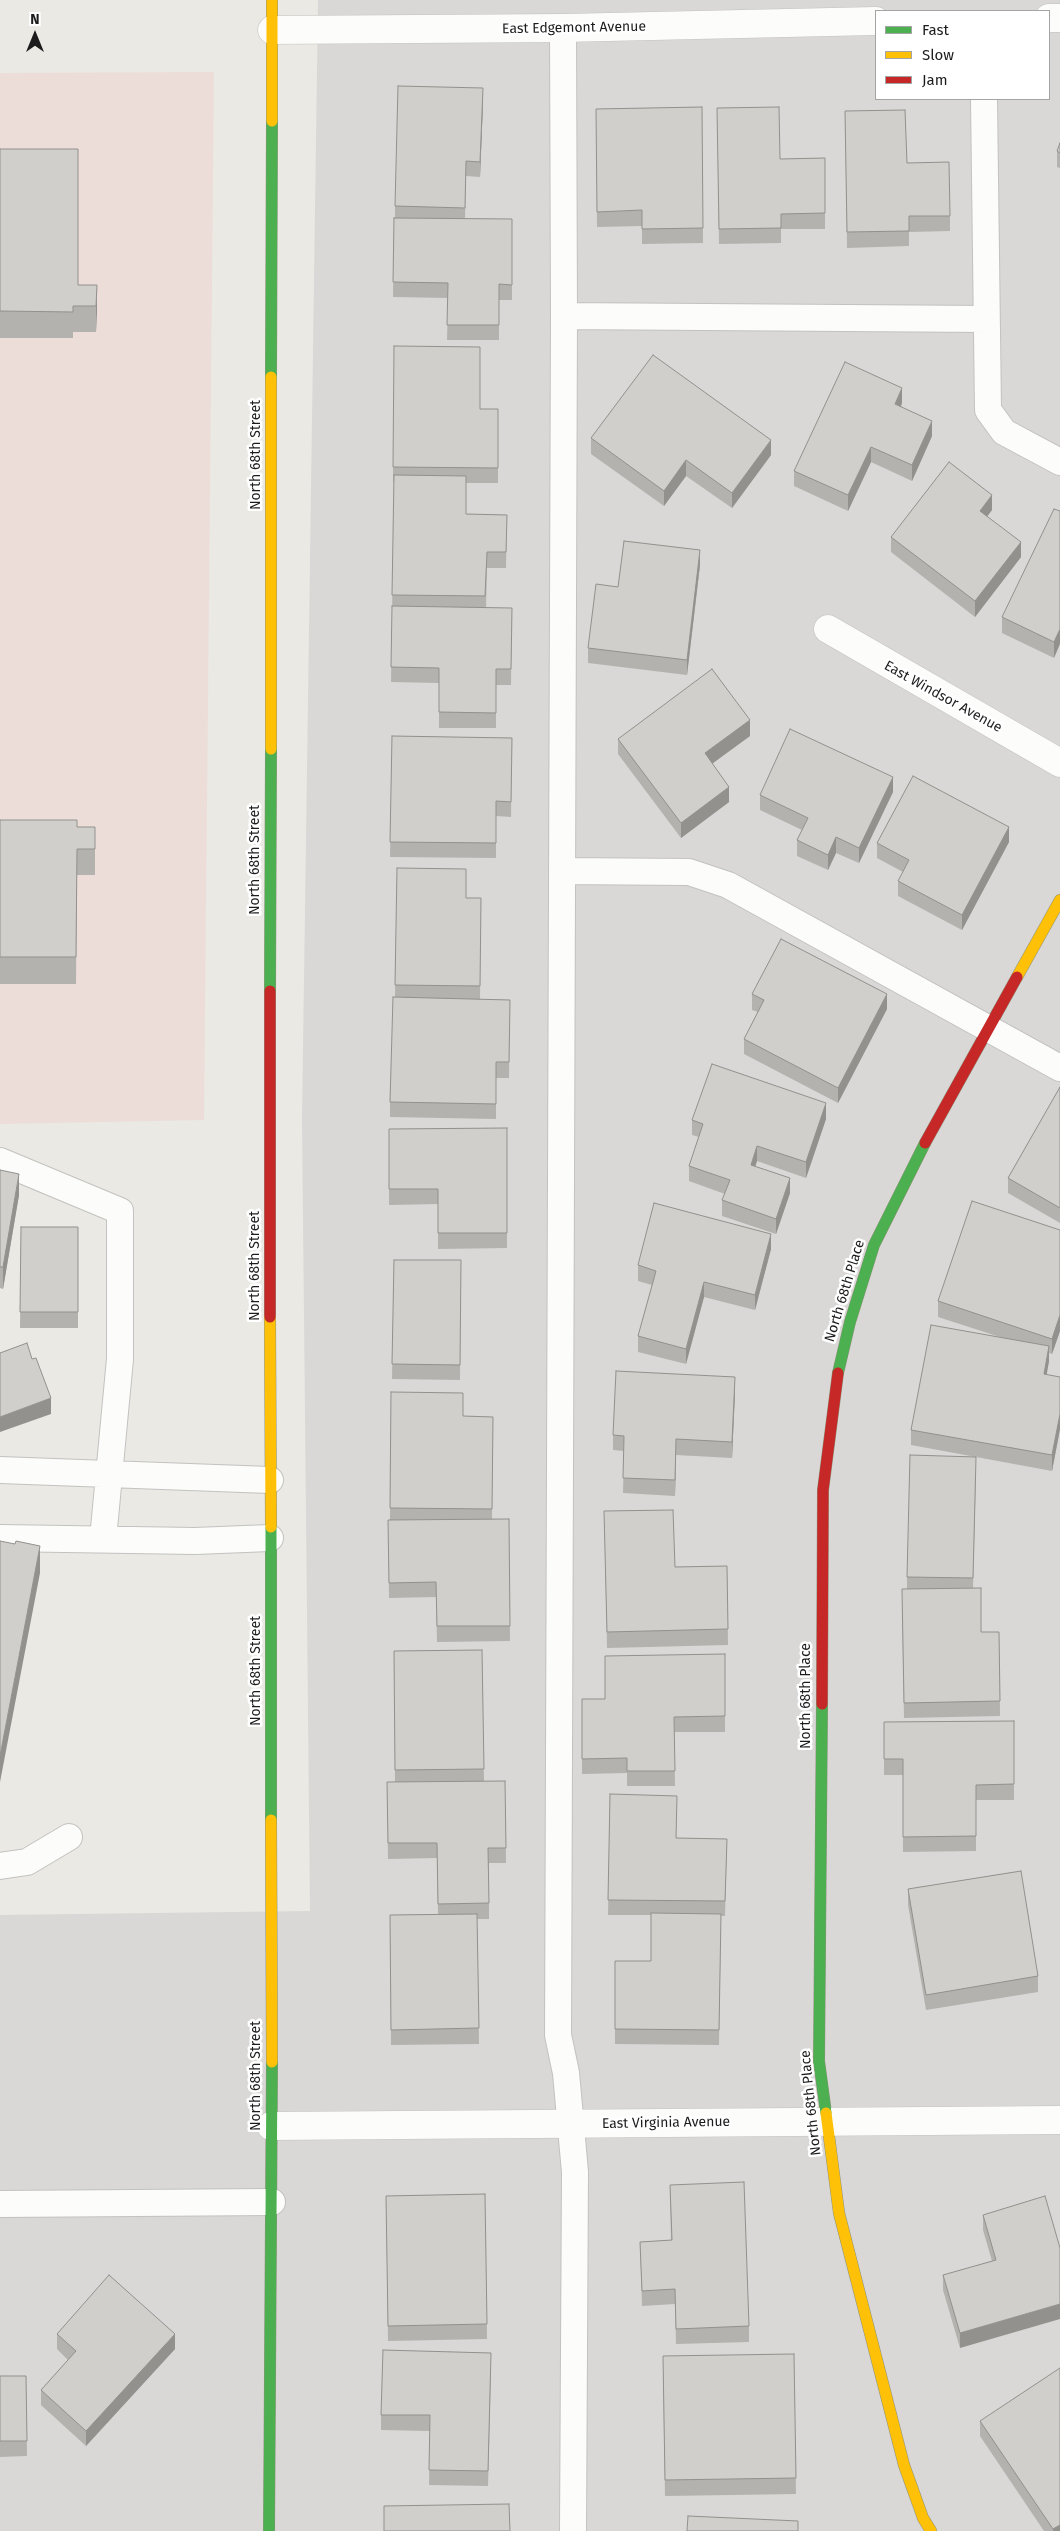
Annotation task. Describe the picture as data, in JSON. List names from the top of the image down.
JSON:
{
  "streets": {
    "street": [
      "East Edgemont Avenue",
      "North 68th Street",
      "East Windsor Avenue",
      "North 68th Place",
      "East Virginia Avenue"
    ]
  },
  "crossings": [
    ["East Edgemont Avenue", "North 68th Street"],
    ["North 68th Street", "East Virginia Avenue"],
    ["North 68th Place", "East Virginia Avenue"]
  ],
  "legend": ["Fast", "Slow", "Jam"],
  "north": "top"
}
